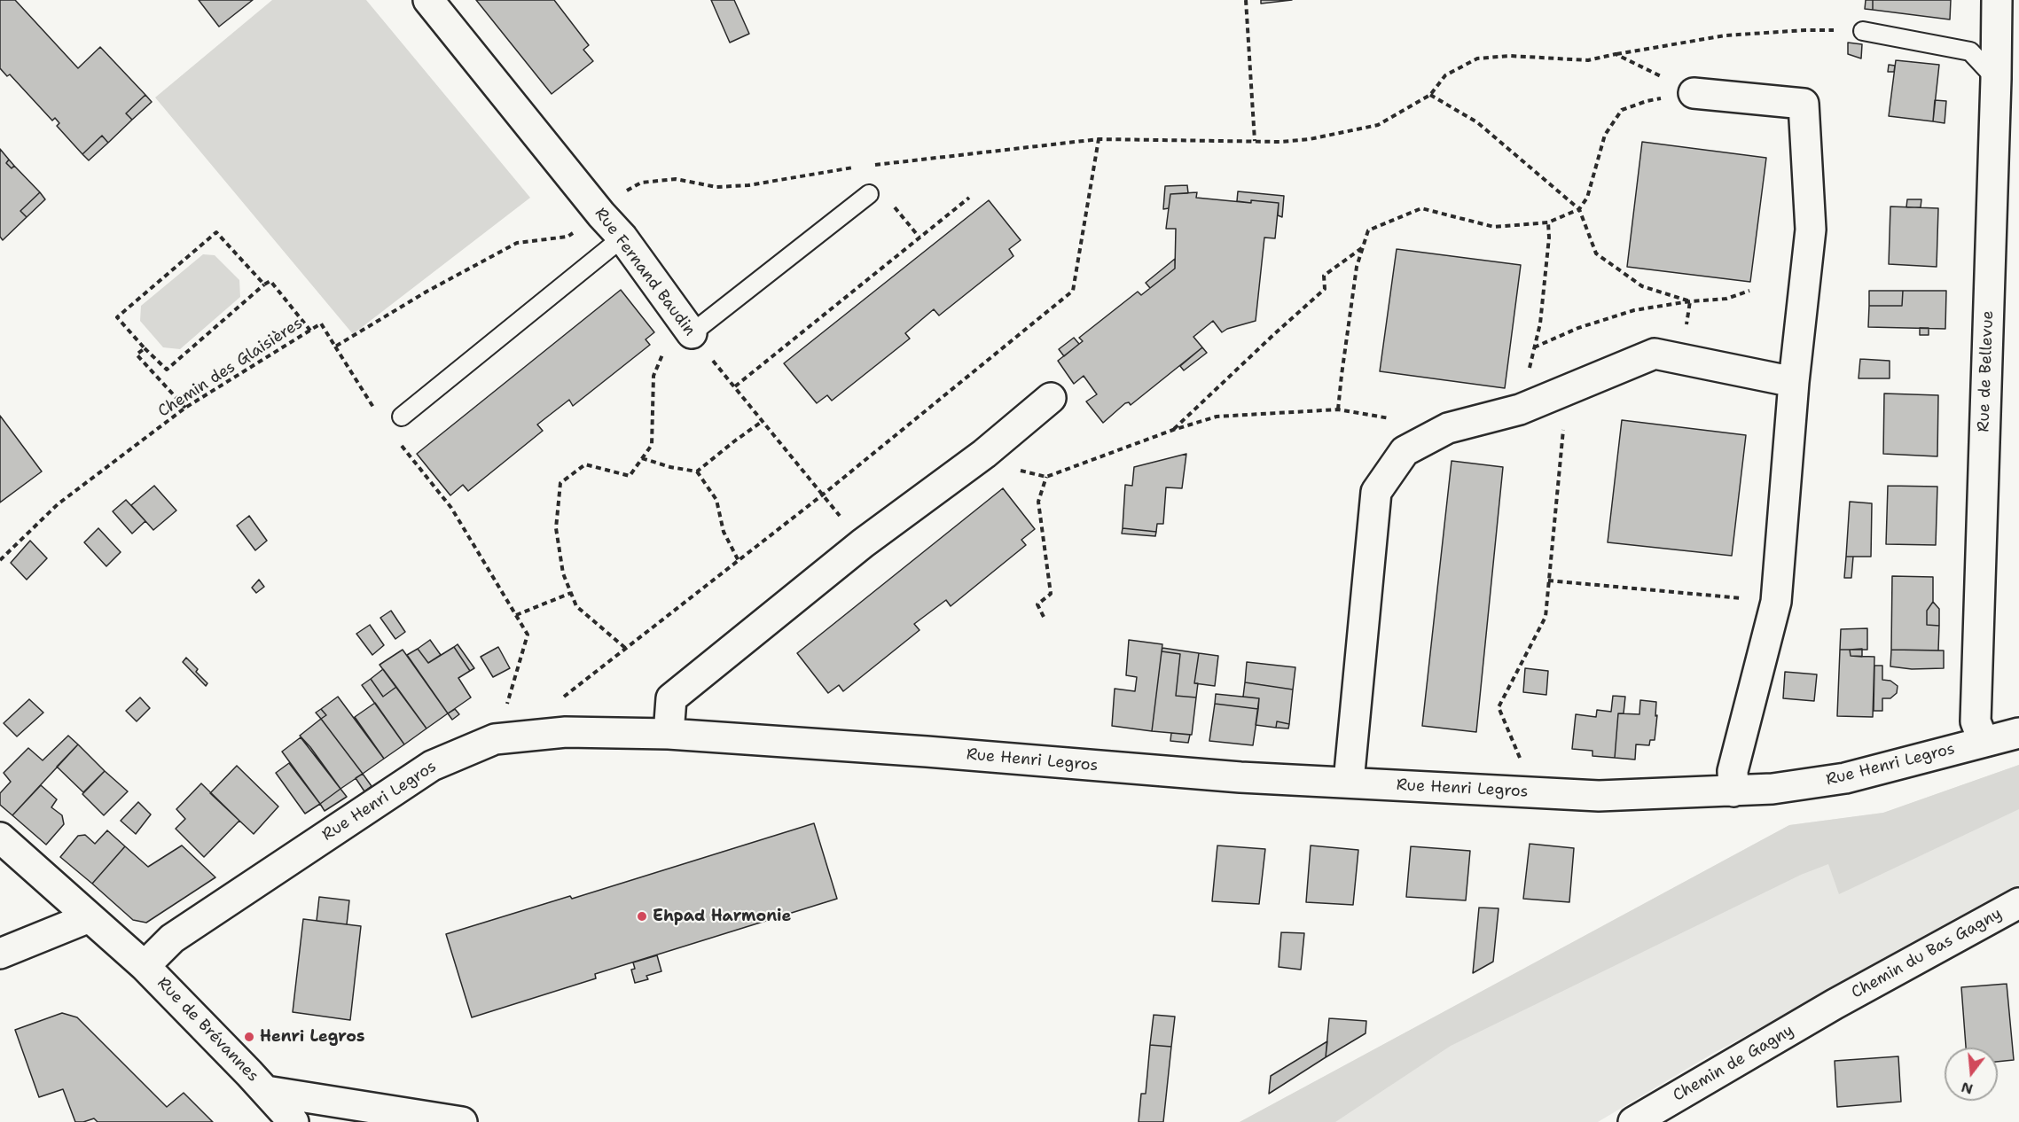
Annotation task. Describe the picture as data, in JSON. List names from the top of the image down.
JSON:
{
  "streets": {
    "street": [
      "Rue Fernand Baudin",
      "Rue de Bellevue",
      "Rue Henri Legros",
      "Chemin du Bas Gagny",
      "Rue de Brévannes",
      "Chemin de Gagny"
    ],
    "path": ["Chemin des Glaisières"]
  },
  "crossings": [
    ["Rue de Bellevue", "Rue Henri Legros"],
    ["Rue Henri Legros", "Rue de Brévannes"],
    ["Chemin du Bas Gagny", "Chemin de Gagny"]
  ],
  "places": ["Ehpad Harmonie", "Henri Legros"],
  "north": "bottom"
}
